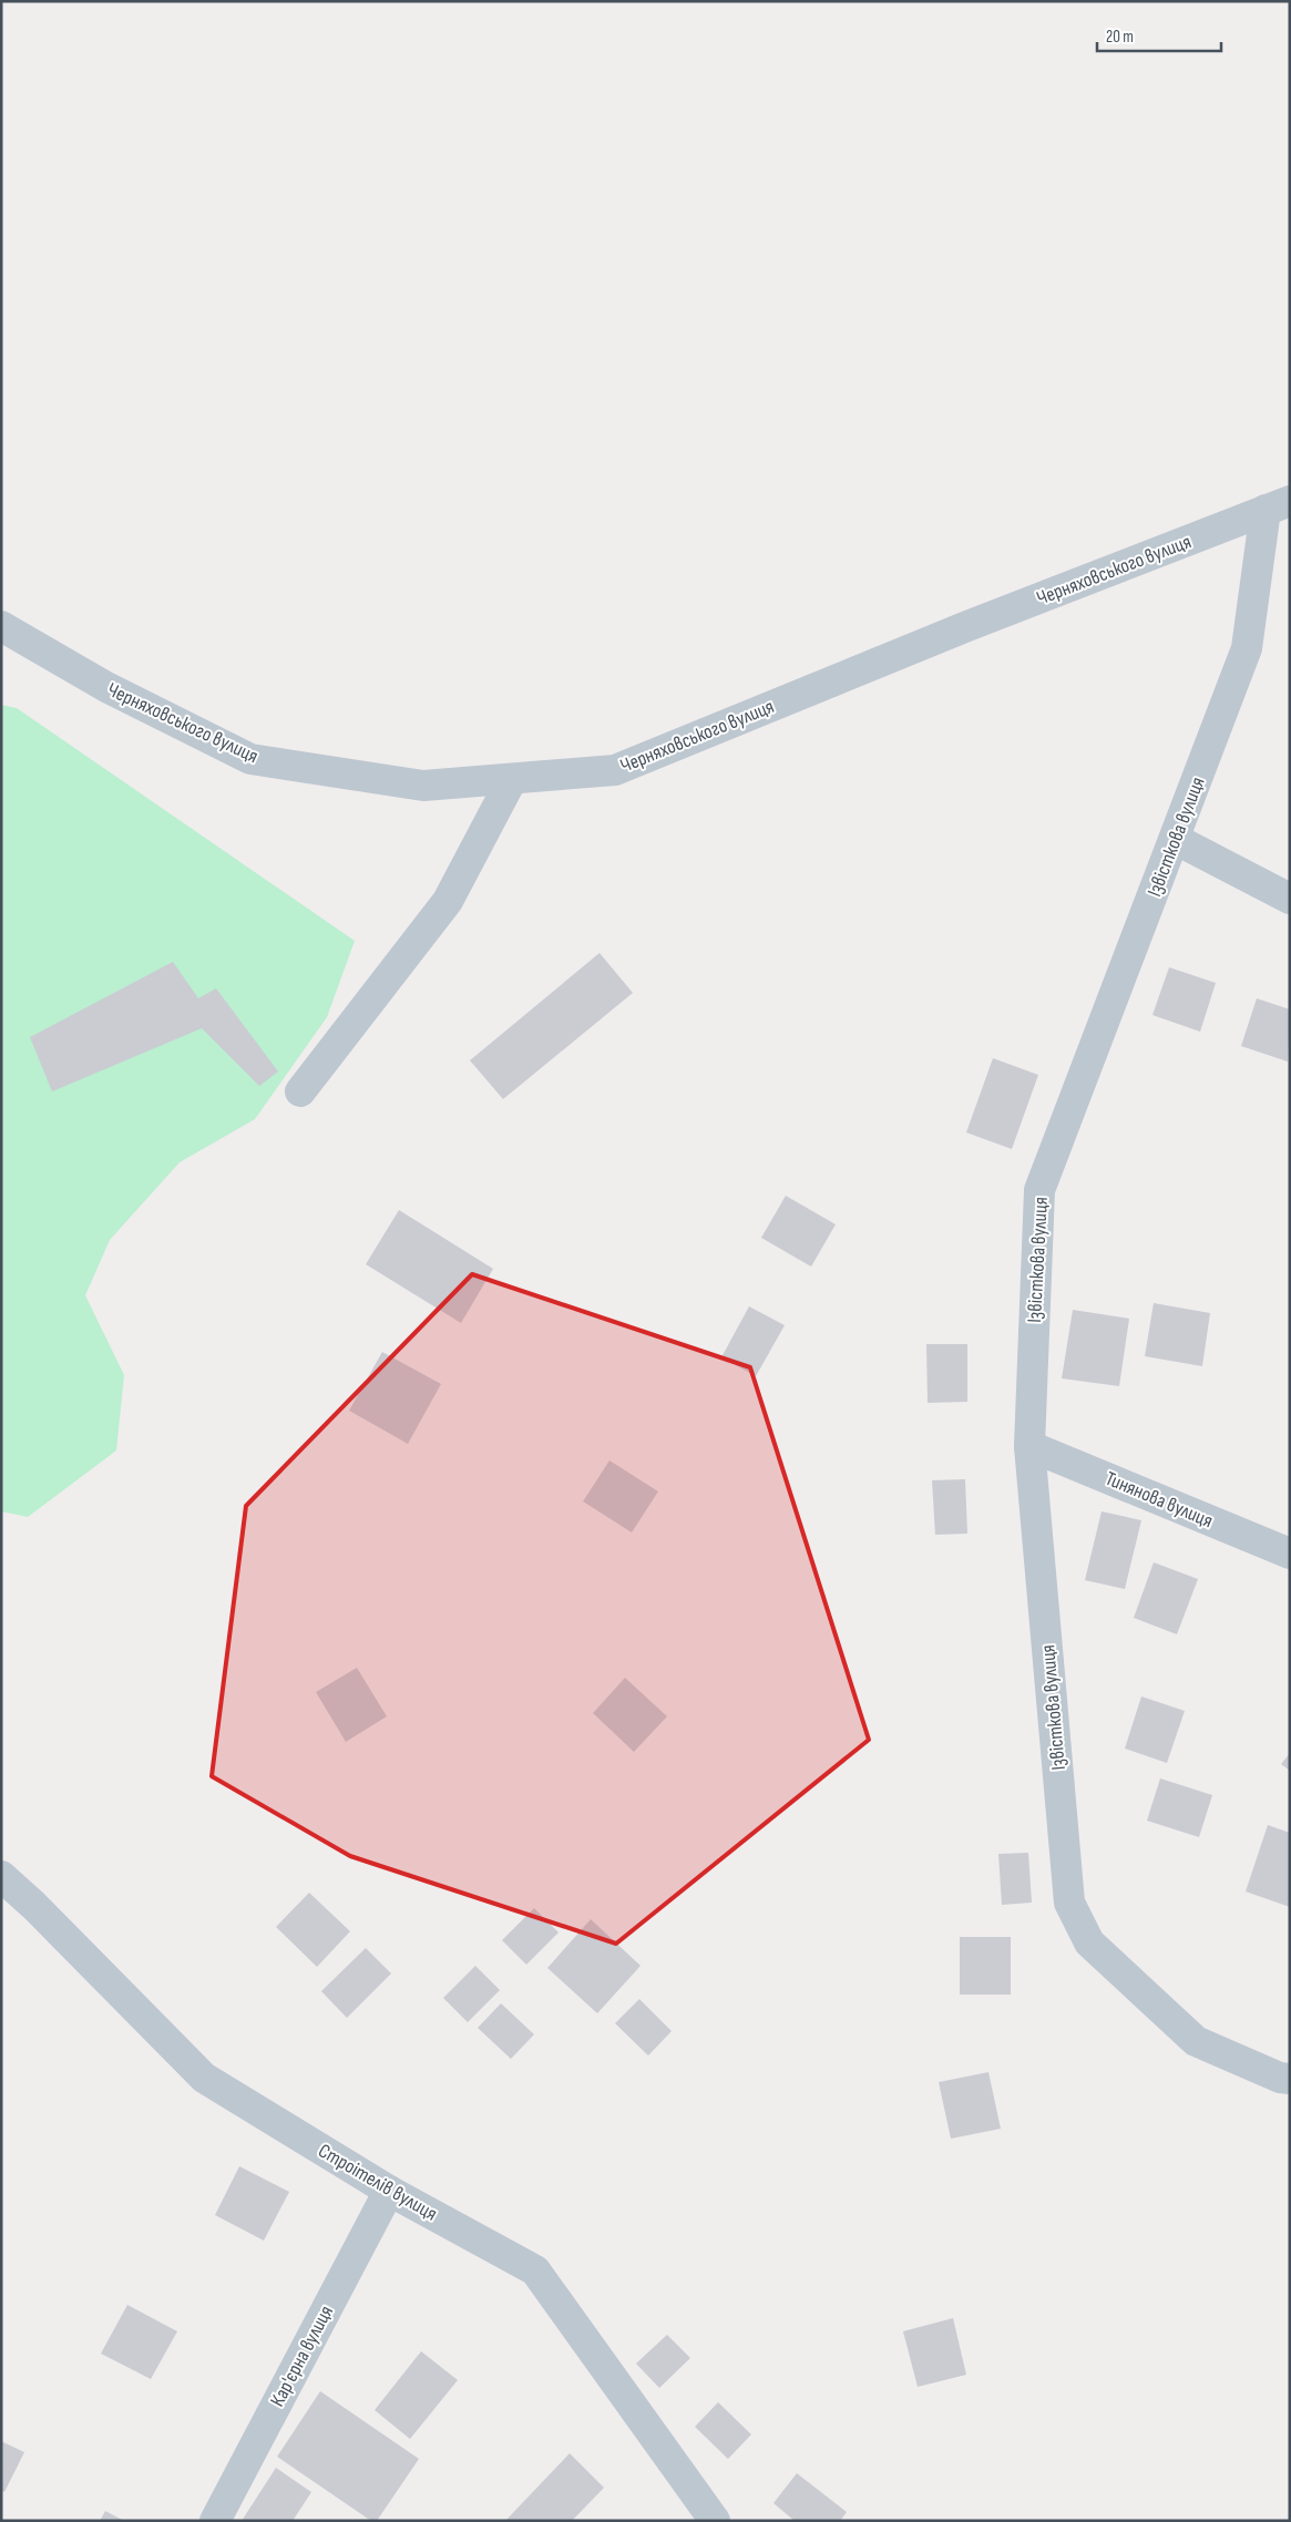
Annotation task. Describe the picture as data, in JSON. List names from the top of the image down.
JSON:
{
  "streets": {
    "street": [
      "Черняховського вулиця",
      "Iзвiсткова вулиця",
      "Тинянова вулиця",
      "Строiтелiв вулиця",
      "Кар'єрна вулиця"
    ]
  },
  "crossings": [
    ["Черняховського вулиця", "Iзвiсткова вулиця"],
    ["Iзвiсткова вулиця", "Тинянова вулиця"],
    ["Строiтелiв вулиця", "Кар'єрна вулиця"]
  ],
  "scale_bar": "20 m"
}
